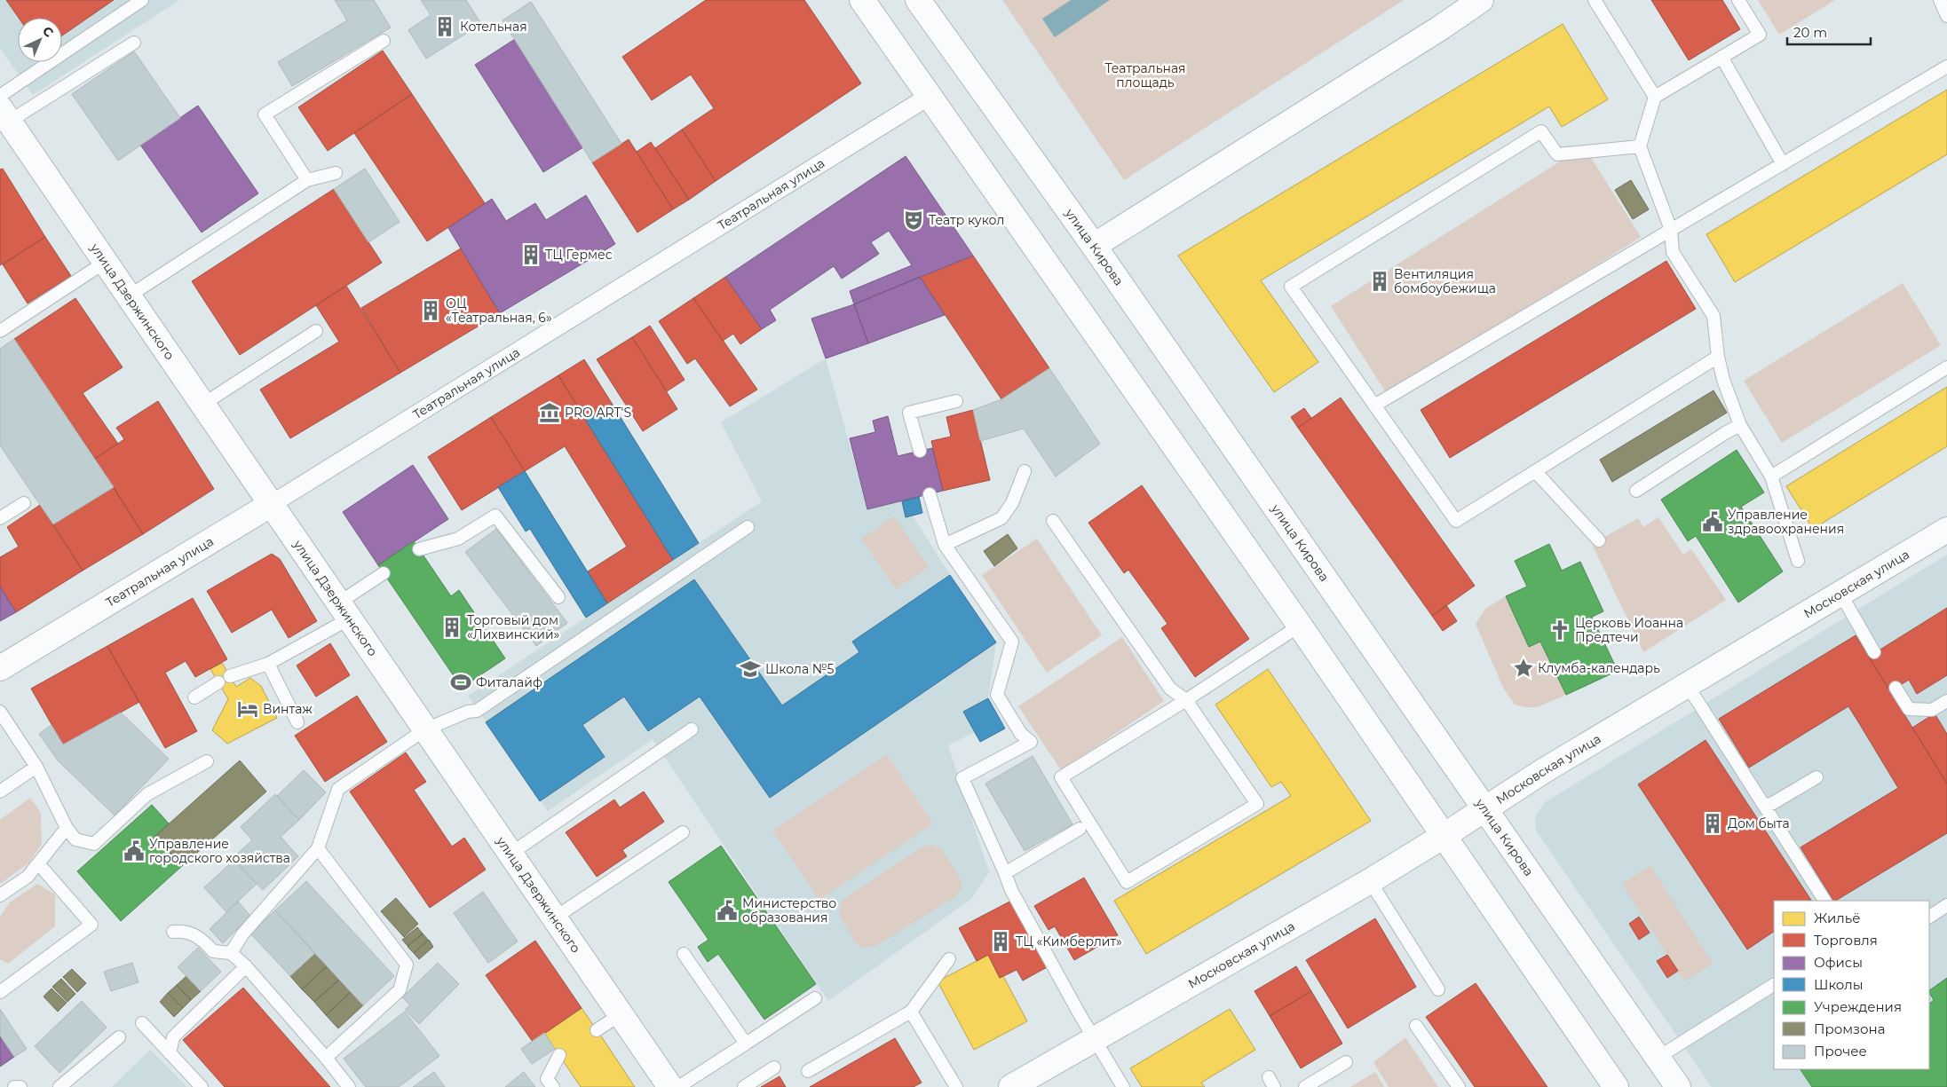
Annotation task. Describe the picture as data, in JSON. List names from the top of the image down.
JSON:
{
  "streets": {
    "main road": [
      "Театральная улица",
      "улица Кирова",
      "улица Дзержинского",
      "Московская улица"
    ]
  },
  "crossings": [
    ["Театральная улица", "улица Дзержинского"],
    ["улица Кирова", "Московская улица"]
  ],
  "parks": ["Театральная площадь"],
  "places": {
    "building": [
      "Котельная",
      "ТЦ Гермес",
      "Вентиляция бомбоубежища",
      "ОЦ «Театральная, 6»",
      "Торговый дом «Лихвинский»",
      "Дом быта",
      "ТЦ «Кимберлит»"
    ],
    "theatre": ["Театр кукол"],
    "museum": ["PRO ART'S"],
    "public building": ["Управление здравоохранения", "Управление городского хозяйства", "Министерство образования"],
    "church": ["Церковь Иоанна Предтечи"],
    "place": ["Клумба-календарь"],
    "school or university": ["Школа №5"],
    "sports": ["Фиталайф"],
    "hotel": ["Винтаж"]
  },
  "legend": [
    "Жильё",
    "Торговля",
    "Офисы",
    "Школы",
    "Учреждения",
    "Промзона",
    "Прочее"
  ],
  "scale_bar": "20 m",
  "north": "top right"
}
